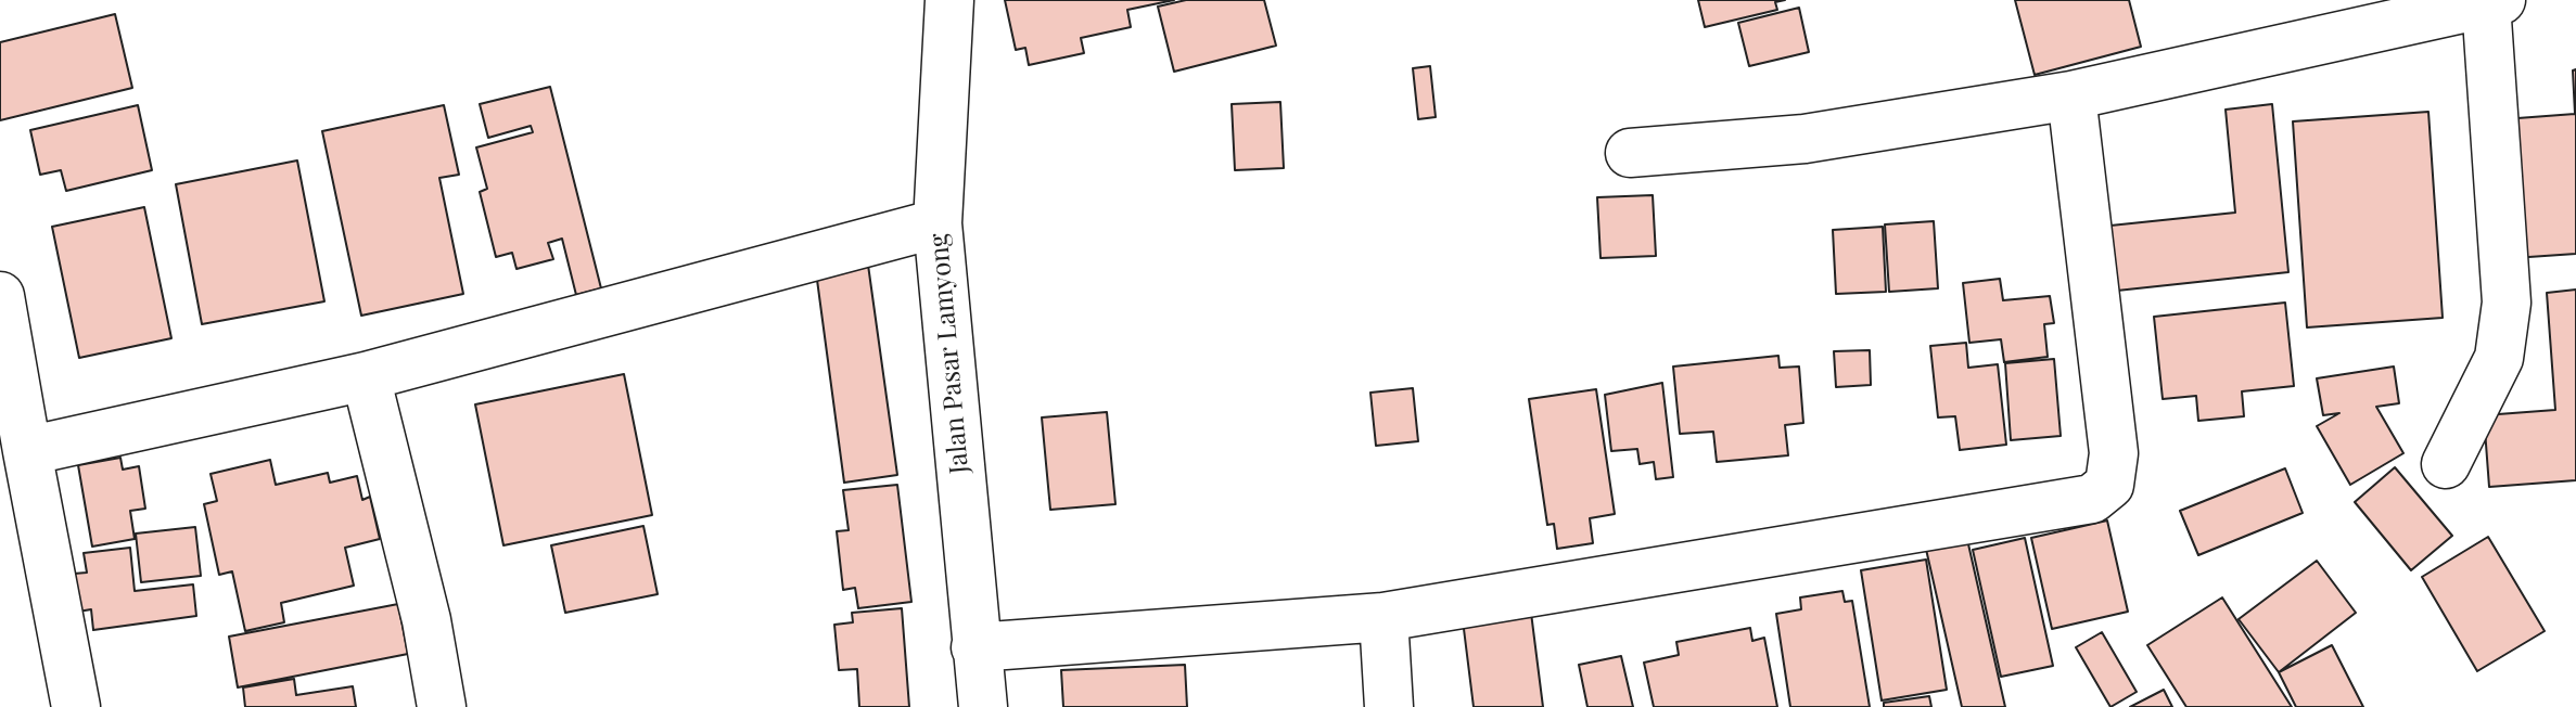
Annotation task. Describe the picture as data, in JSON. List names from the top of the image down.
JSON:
{
  "streets": {
    "street": ["Jalan Pasar Lamyong"]
  }
}
